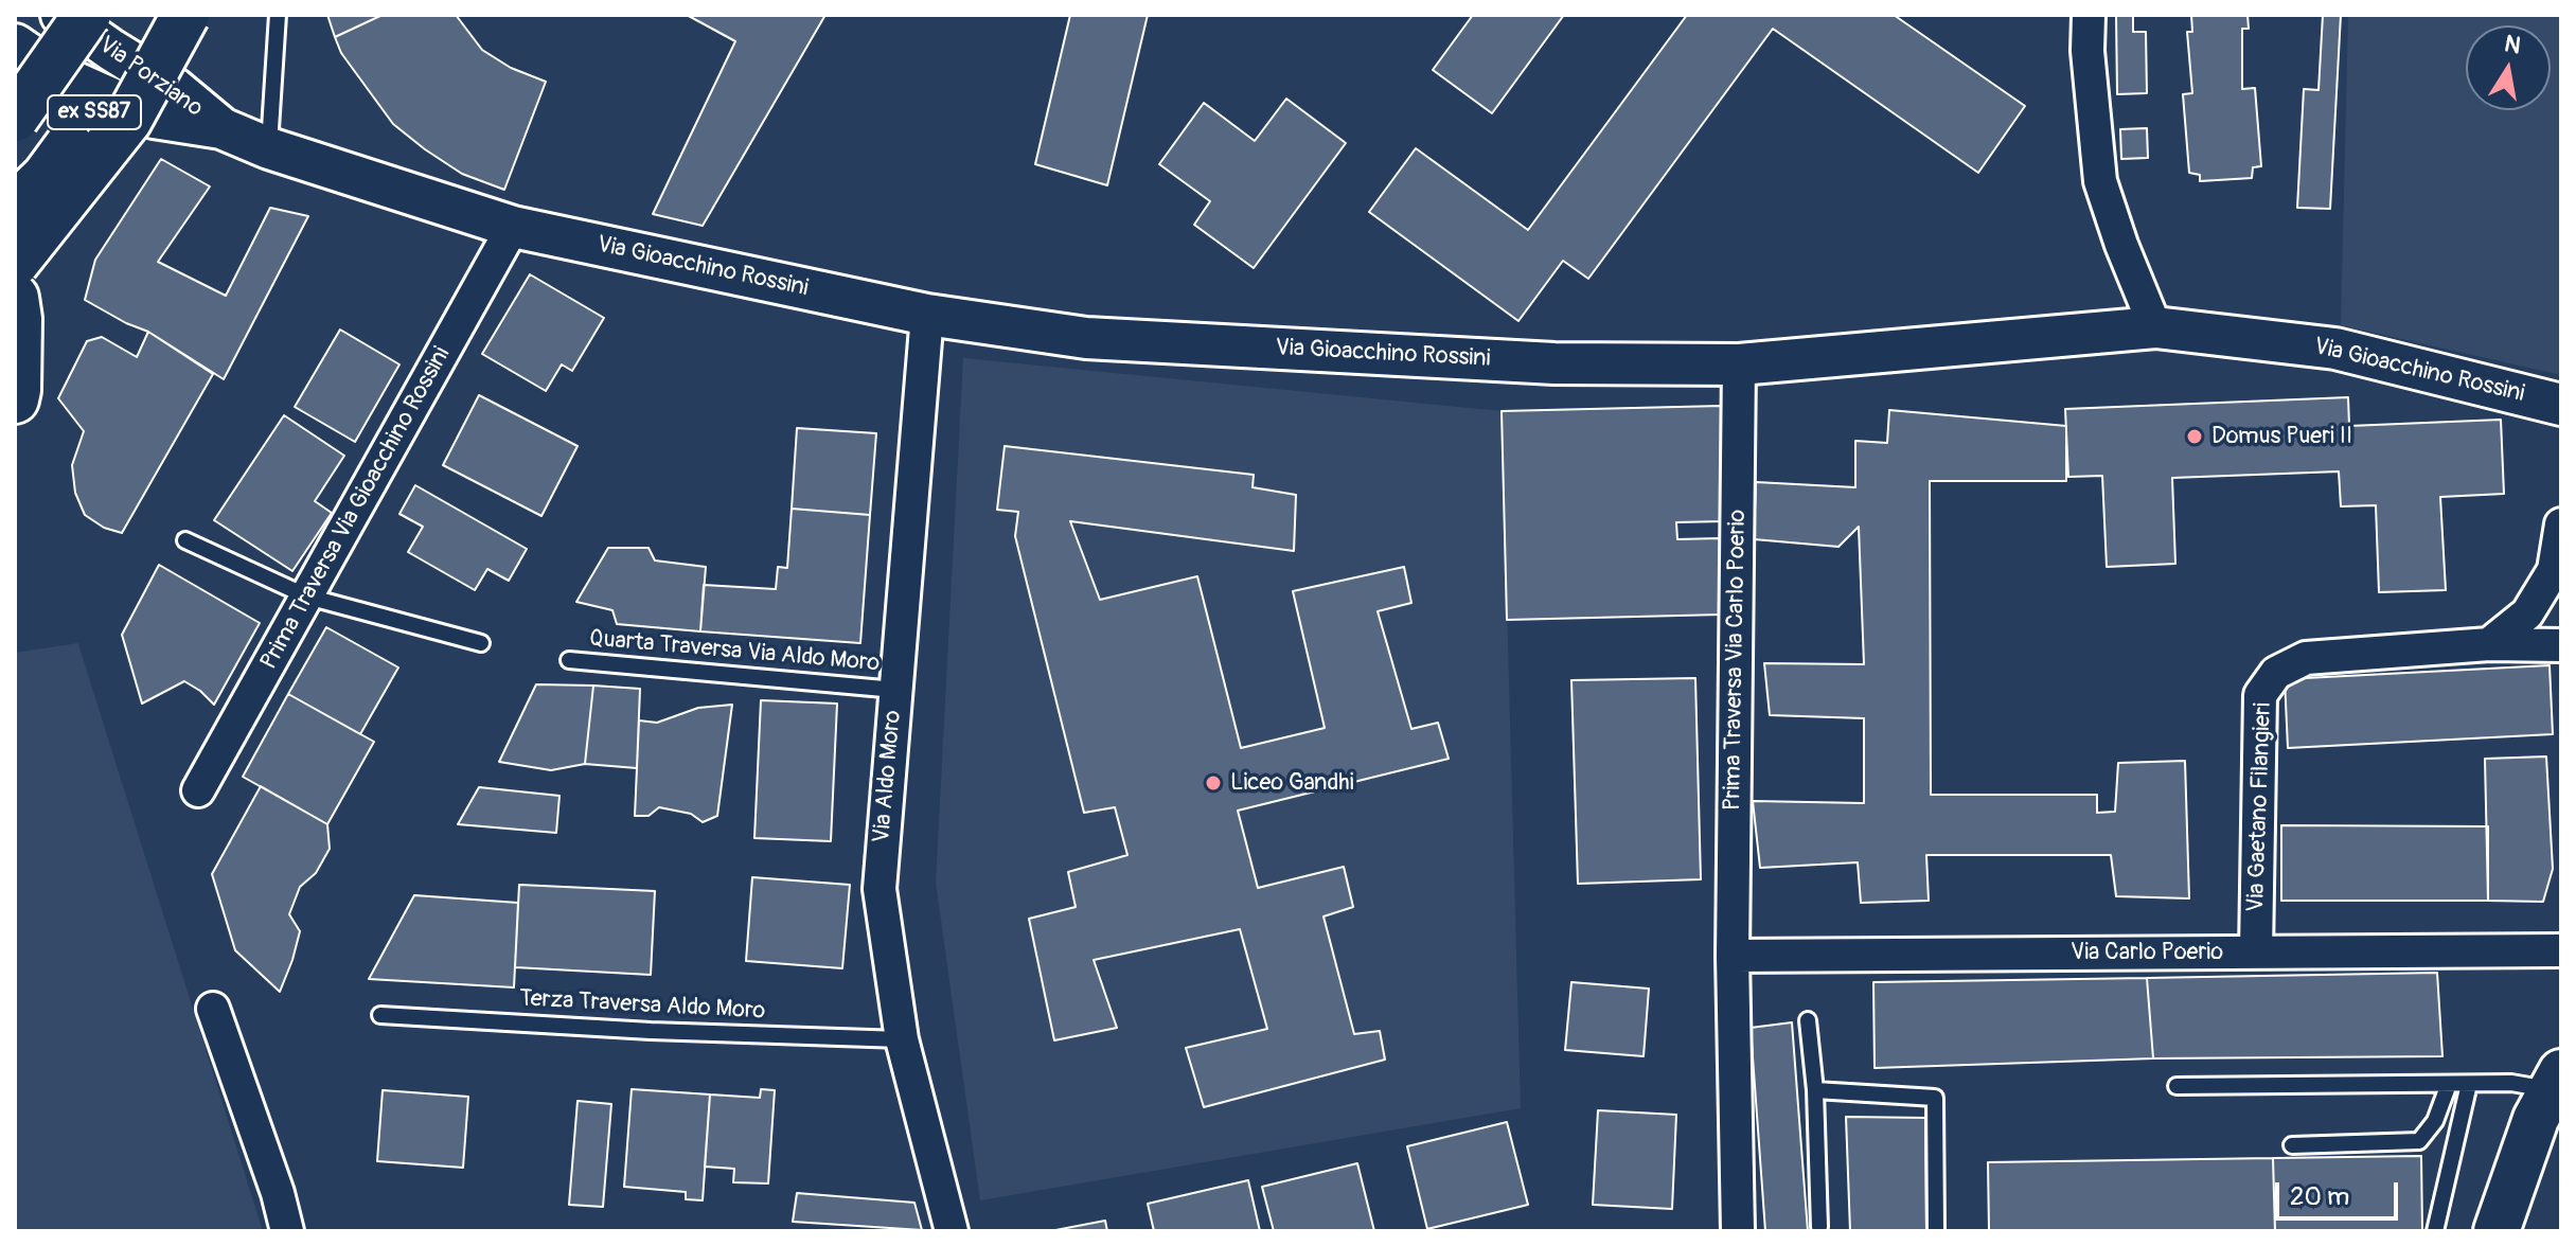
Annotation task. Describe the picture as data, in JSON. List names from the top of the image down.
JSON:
{
  "streets": {
    "highway": ["ex SS87"],
    "street": [
      "Via Porziano",
      "Via Gioacchino Rossini",
      "Prima Traversa Via Gioacchino Rossini",
      "Prima Traversa Via Carlo Poerio",
      "Via Aldo Moro",
      "Via Gaetano Filangieri",
      "Via Carlo Poerio"
    ],
    "lane": ["Quarta Traversa Via Aldo Moro", "Terza Traversa Aldo Moro"]
  },
  "crossings": [
    ["Via Porziano", "Via Gioacchino Rossini"],
    ["Via Gioacchino Rossini", "Prima Traversa Via Gioacchino Rossini"],
    ["Via Gioacchino Rossini", "Prima Traversa Via Carlo Poerio"],
    ["Via Gioacchino Rossini", "Via Aldo Moro"],
    ["Quarta Traversa Via Aldo Moro", "Via Aldo Moro"],
    ["Prima Traversa Via Carlo Poerio", "Via Carlo Poerio"],
    ["Via Aldo Moro", "Terza Traversa Aldo Moro"],
    ["Via Gaetano Filangieri", "Via Carlo Poerio"]
  ],
  "places": ["Domus Pueri II", "Liceo Gandhi"],
  "scale_bar": "20 m",
  "north": "top"
}
